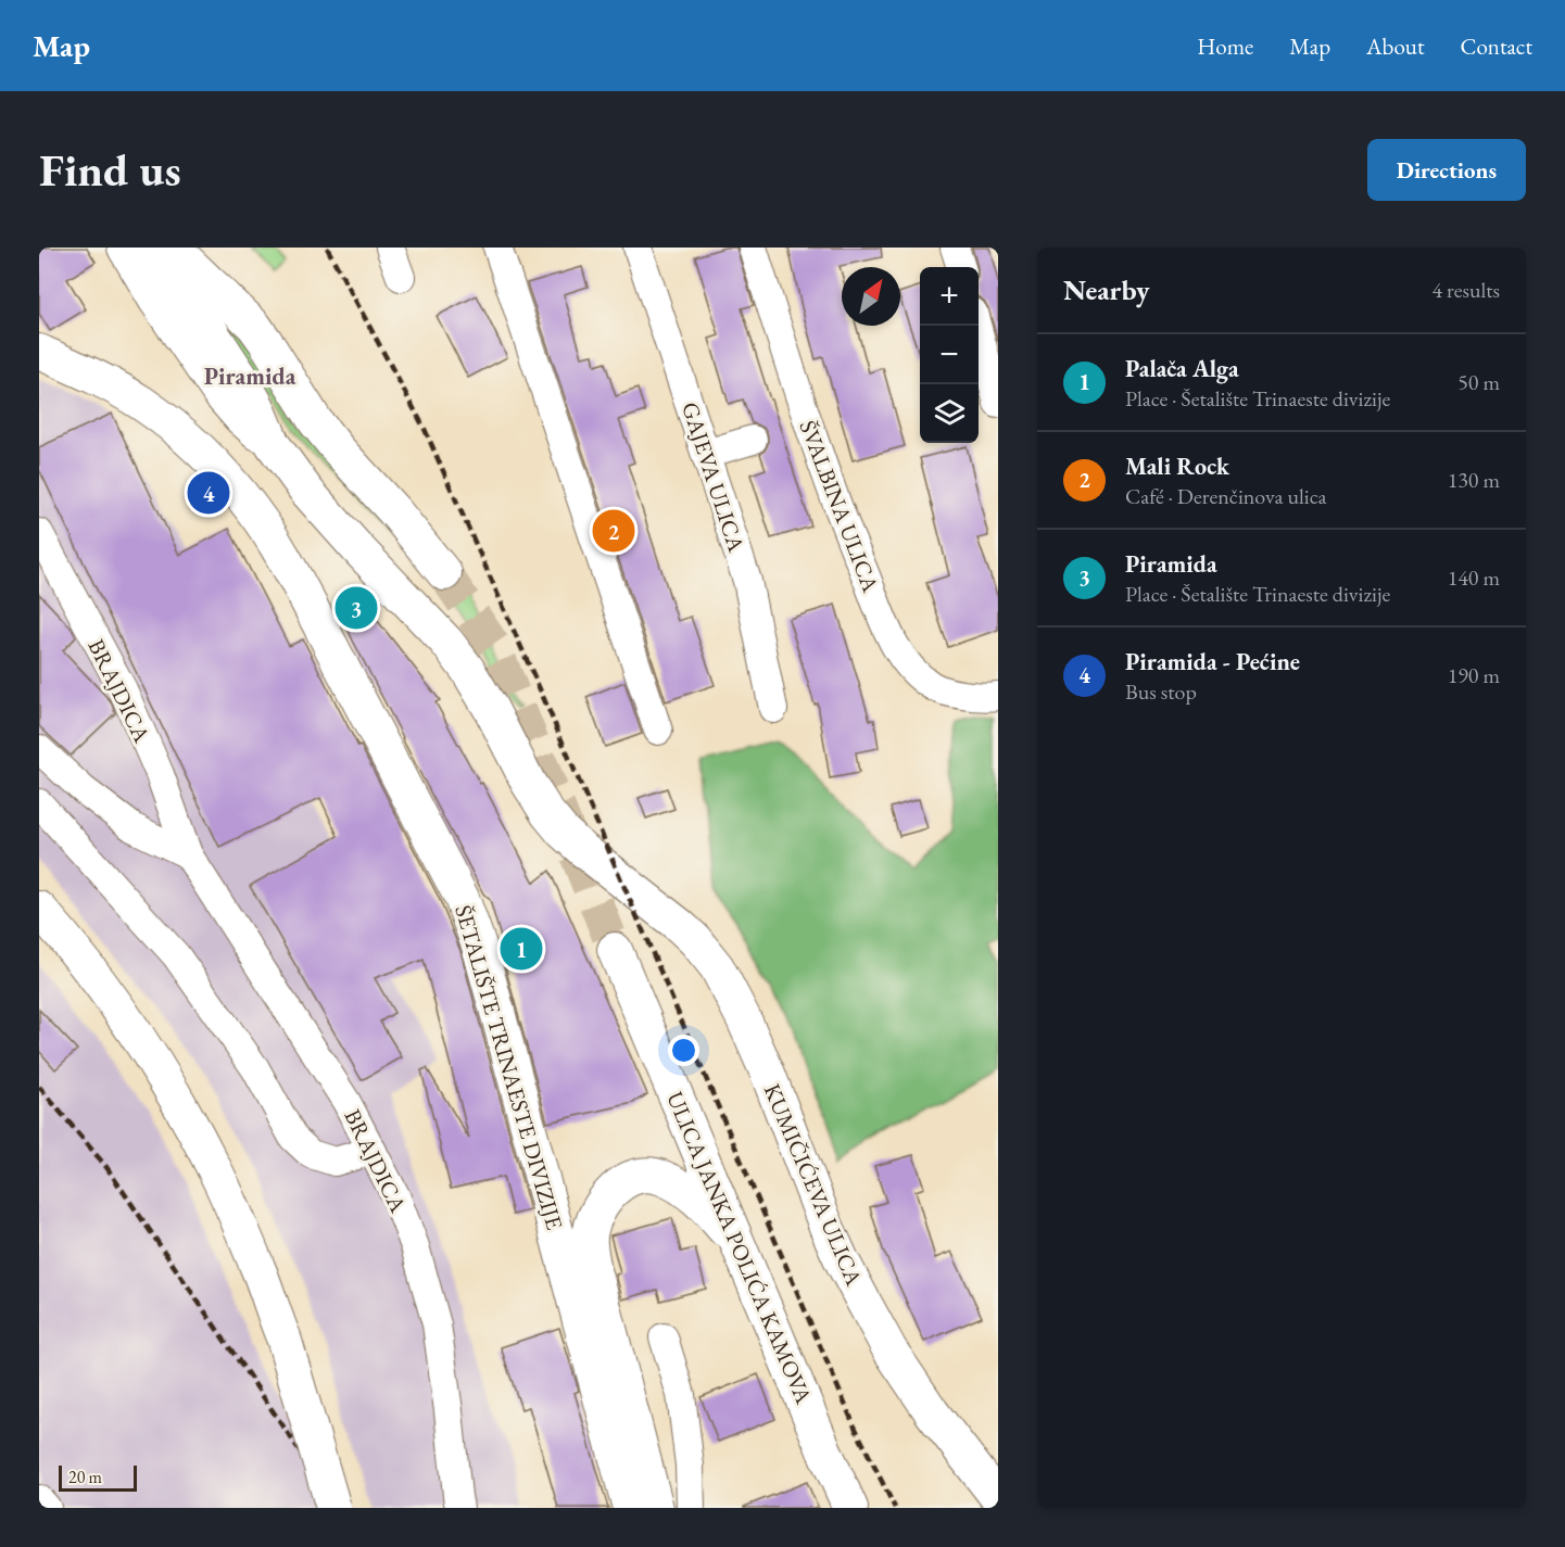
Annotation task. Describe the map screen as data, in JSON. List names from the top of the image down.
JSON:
{
  "streets": {
    "main road": ["ŠETALIŠTE TRINAESTE DIVIZIJE", "KUMIČIĆEVA ULICA", "ULICA JANKA POLIĆA KAMOVA"],
    "street": ["GAJEVA ULICA", "ŠVALBINA ULICA", "BRAJDICA"]
  },
  "districts": ["Piramida"],
  "scale_bar": "20 m",
  "north": "top right",
  "page": {
    "header": "Map",
    "nav": [
      "Home",
      "Map",
      "About",
      "Contact"
    ],
    "buttons": "Directions",
    "title": "Find us",
    "heading": ["Nearby", "4 results"],
    "map_buttons": ["+", "−"],
    "list": [
      {
        "mark": "1",
        "name": "Palača Alga",
        "note": "Place · Šetalište Trinaeste divizije",
        "value": "50 m"
      },
      {
        "mark": "2",
        "name": "Mali Rock",
        "note": "Café · Derenčinova ulica",
        "value": "130 m"
      },
      {
        "mark": "3",
        "name": "Piramida",
        "note": "Place · Šetalište Trinaeste divizije",
        "value": "140 m"
      },
      {
        "mark": "4",
        "name": "Piramida - Pećine",
        "note": "Bus stop",
        "value": "190 m"
      }
    ],
    "pins": [
      "4",
      "2",
      "3",
      "1"
    ],
    "scale": "20 m"
  }
}
